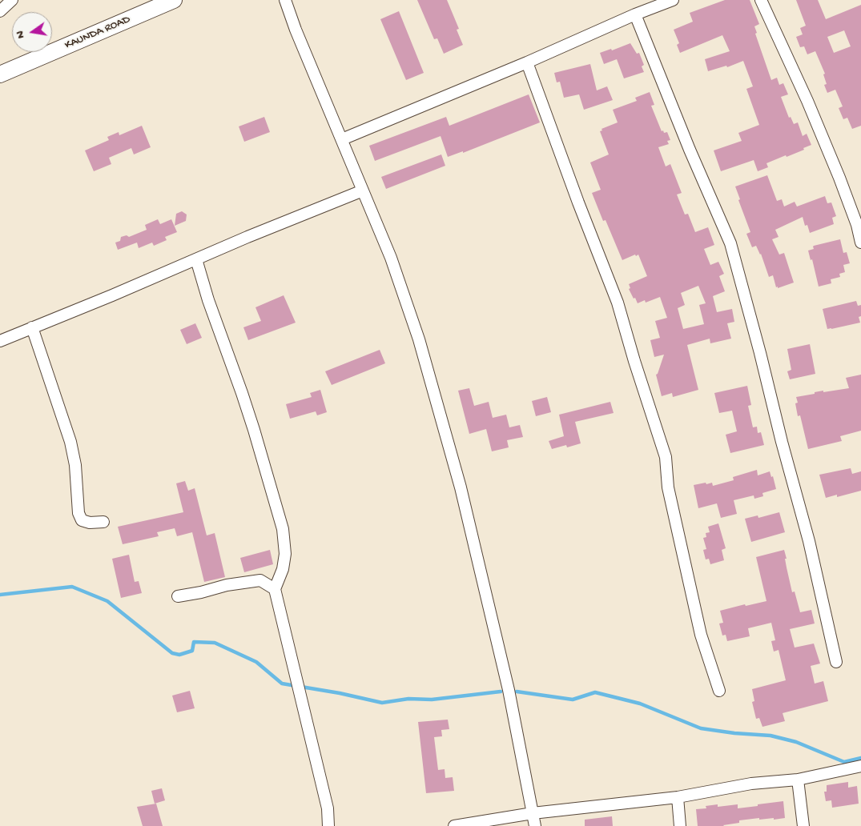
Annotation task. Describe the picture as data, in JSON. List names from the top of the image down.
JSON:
{
  "streets": {
    "main road": ["KAUNDA ROAD"]
  },
  "north": "left"
}
